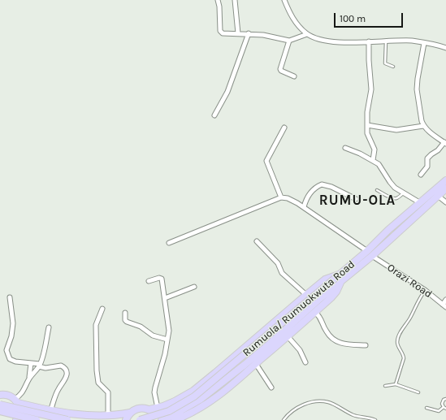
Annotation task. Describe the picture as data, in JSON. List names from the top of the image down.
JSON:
{
  "streets": {
    "main road": ["Rumuola/ Rumuokwuta Road"],
    "street": ["Orazi Road"]
  },
  "crossings": [
    ["Orazi Road", "Rumuola/ Rumuokwuta Road"]
  ],
  "districts": ["RUMU-OLA"],
  "scale_bar": "100 m"
}
